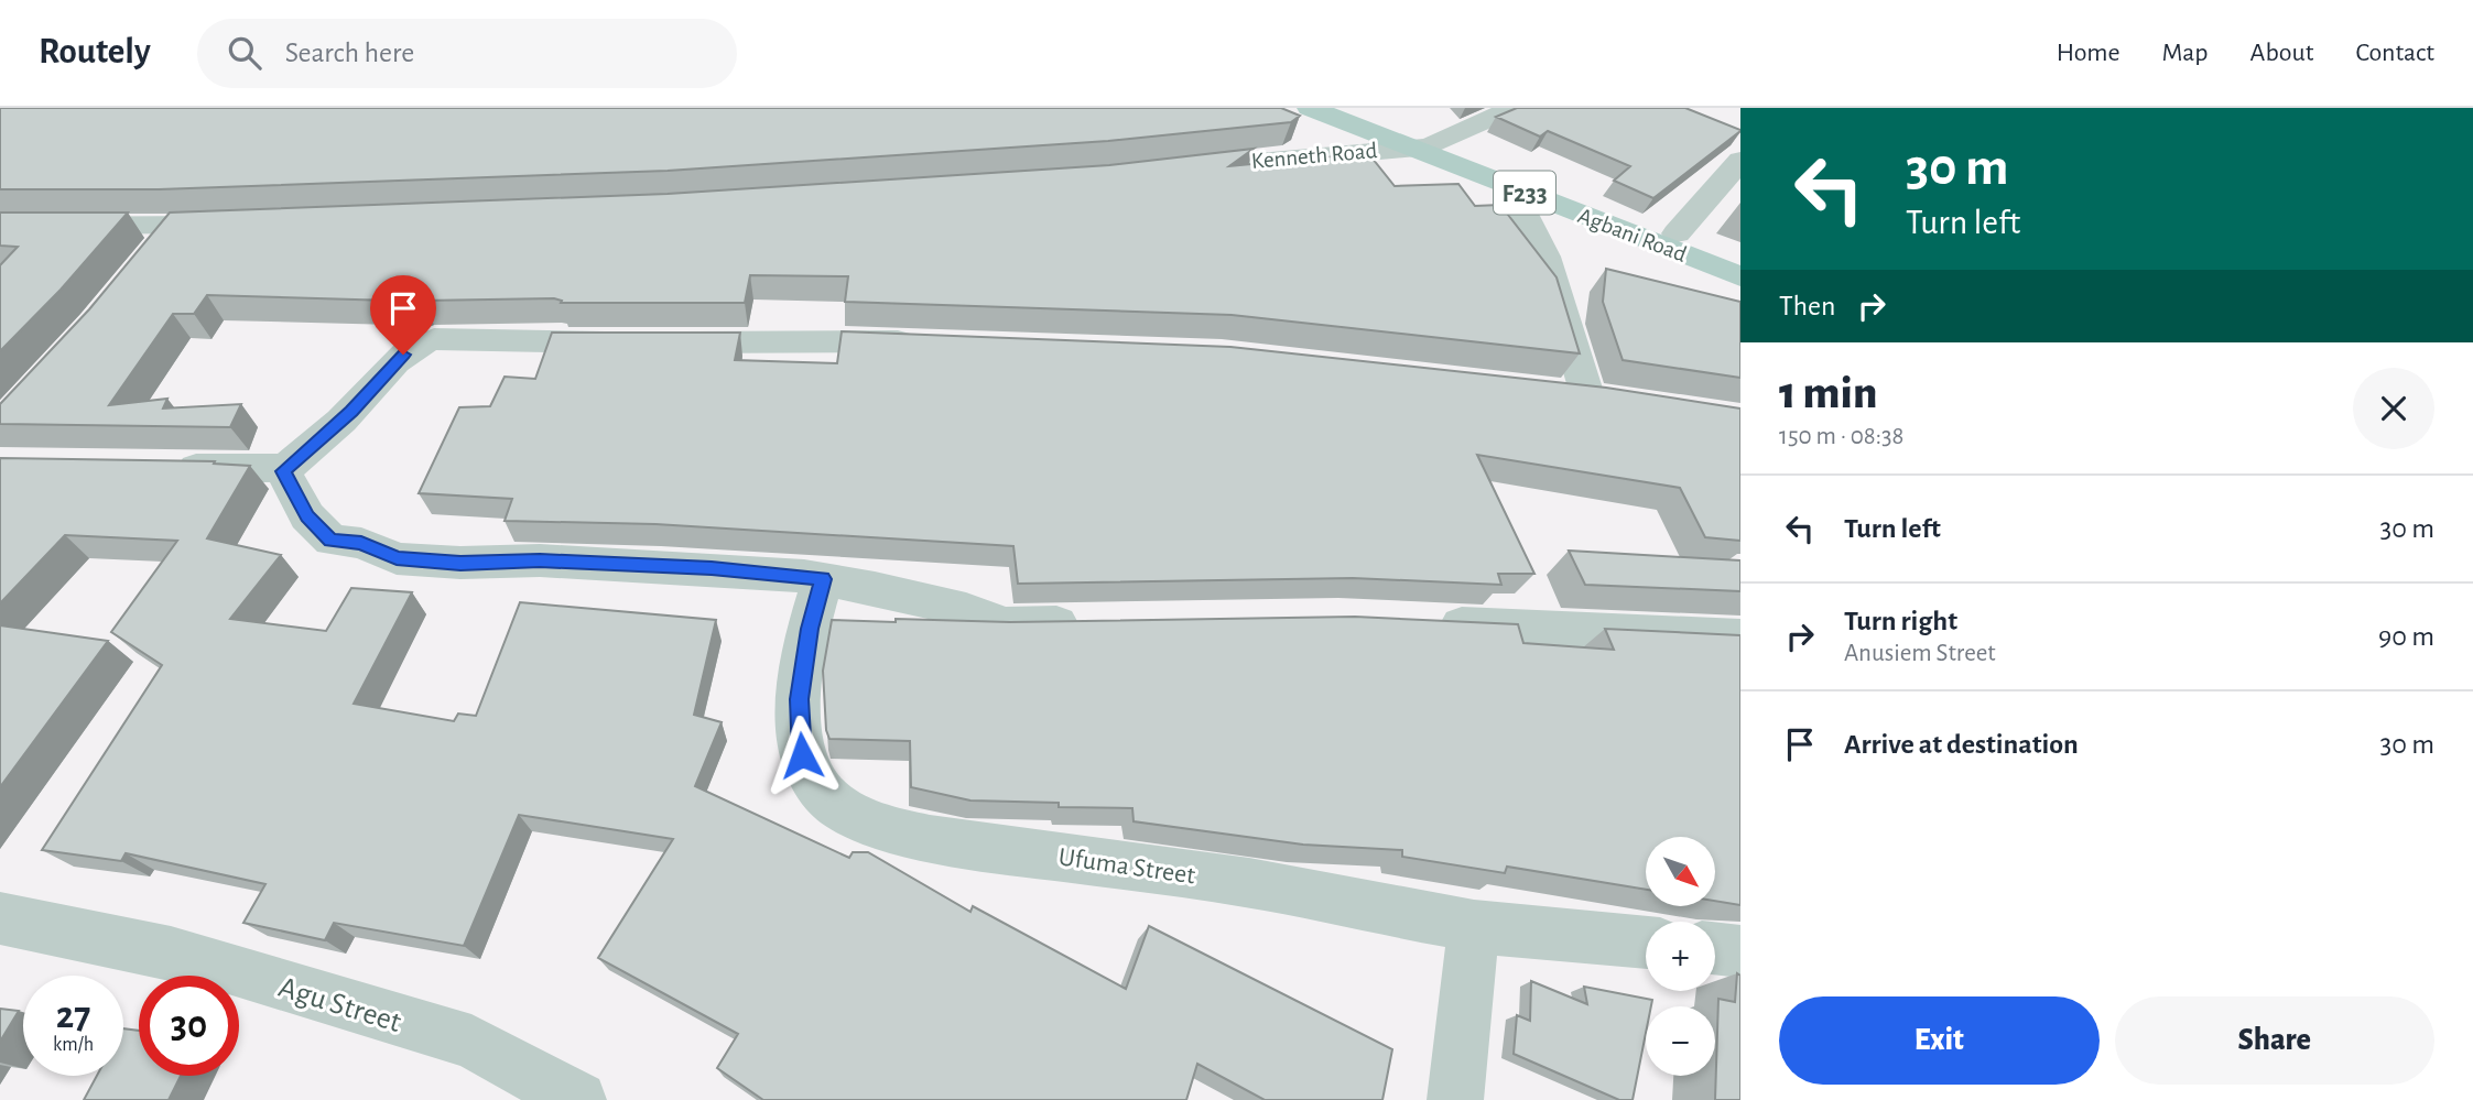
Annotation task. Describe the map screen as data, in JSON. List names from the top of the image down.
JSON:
{
  "streets": {
    "main road": ["F233", "Agbani Road"],
    "street": ["Kenneth Road", "Ufuma Street", "Agu Street"]
  },
  "crossings": [
    ["Kenneth Road", "Agbani Road"]
  ],
  "north": "bottom right",
  "page": {
    "header": "Routely",
    "search": "Search here",
    "nav": [
      "Home",
      "Map",
      "About",
      "Contact"
    ],
    "turn": ["30 m", "Turn left"],
    "then": "Then",
    "heading": ["1 min", "150 m · 08:38"],
    "list": [
      {
        "name": "Turn left",
        "value": "30 m"
      },
      {
        "name": "Turn right",
        "note": "Anusiem Street",
        "value": "90 m"
      },
      {
        "name": "Arrive at destination",
        "value": "30 m"
      }
    ],
    "map_buttons": ["+", "−"],
    "speed": "27 km/h",
    "limit": "30",
    "buttons": ["Exit", "Share"]
  }
}
